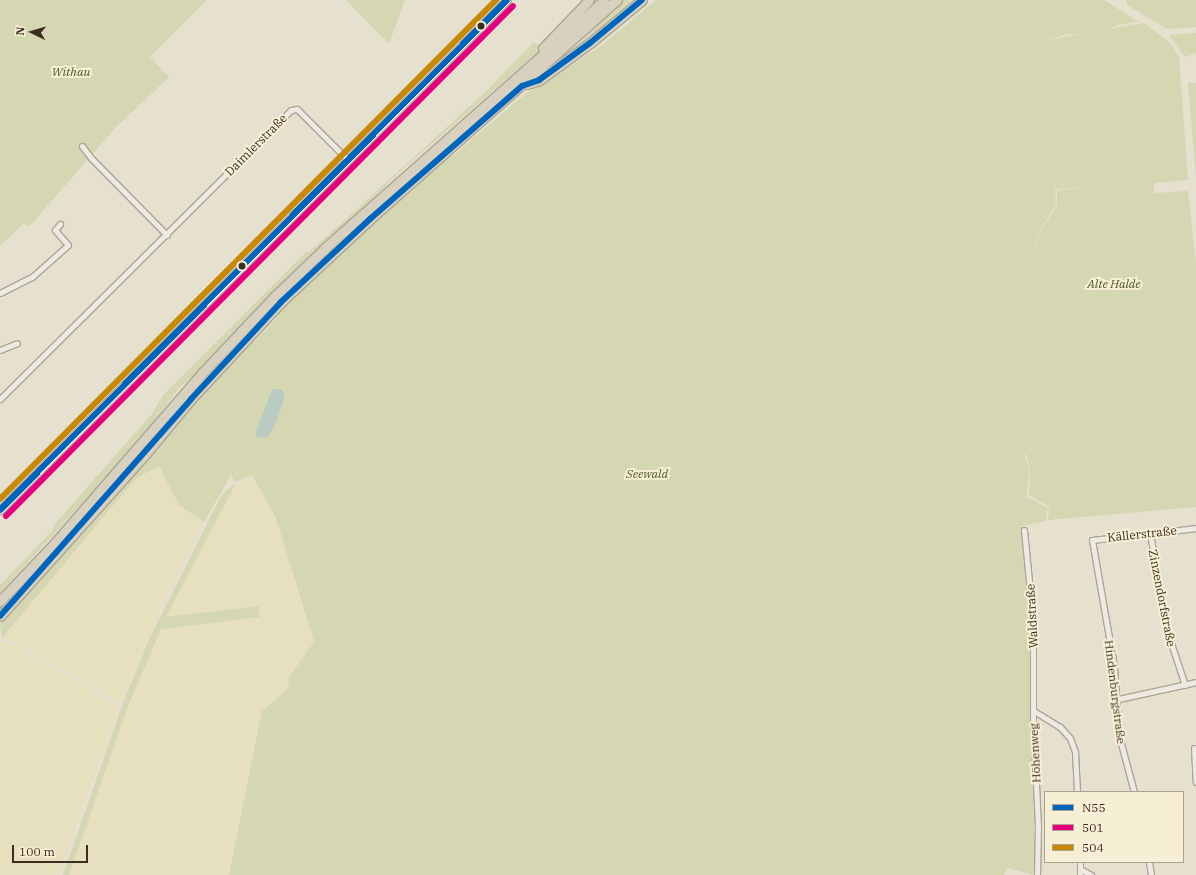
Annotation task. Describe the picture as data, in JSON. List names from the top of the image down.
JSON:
{
  "streets": {
    "street": [
      "Daimlerstraße",
      "Källerstraße",
      "Zinzendorfstraße",
      "Waldstraße",
      "Hindenburgstraße",
      "Höhenweg"
    ]
  },
  "crossings": [
    ["Källerstraße", "Zinzendorfstraße"],
    ["Källerstraße", "Hindenburgstraße"],
    ["Waldstraße", "Höhenweg"]
  ],
  "parks": ["Withau", "Alte Halde", "Seewald"],
  "lines": ["transit line N55", "transit line 504", "transit line 501"],
  "legend": ["N55", "501", "504"],
  "scale_bar": "100 m",
  "north": "left"
}
